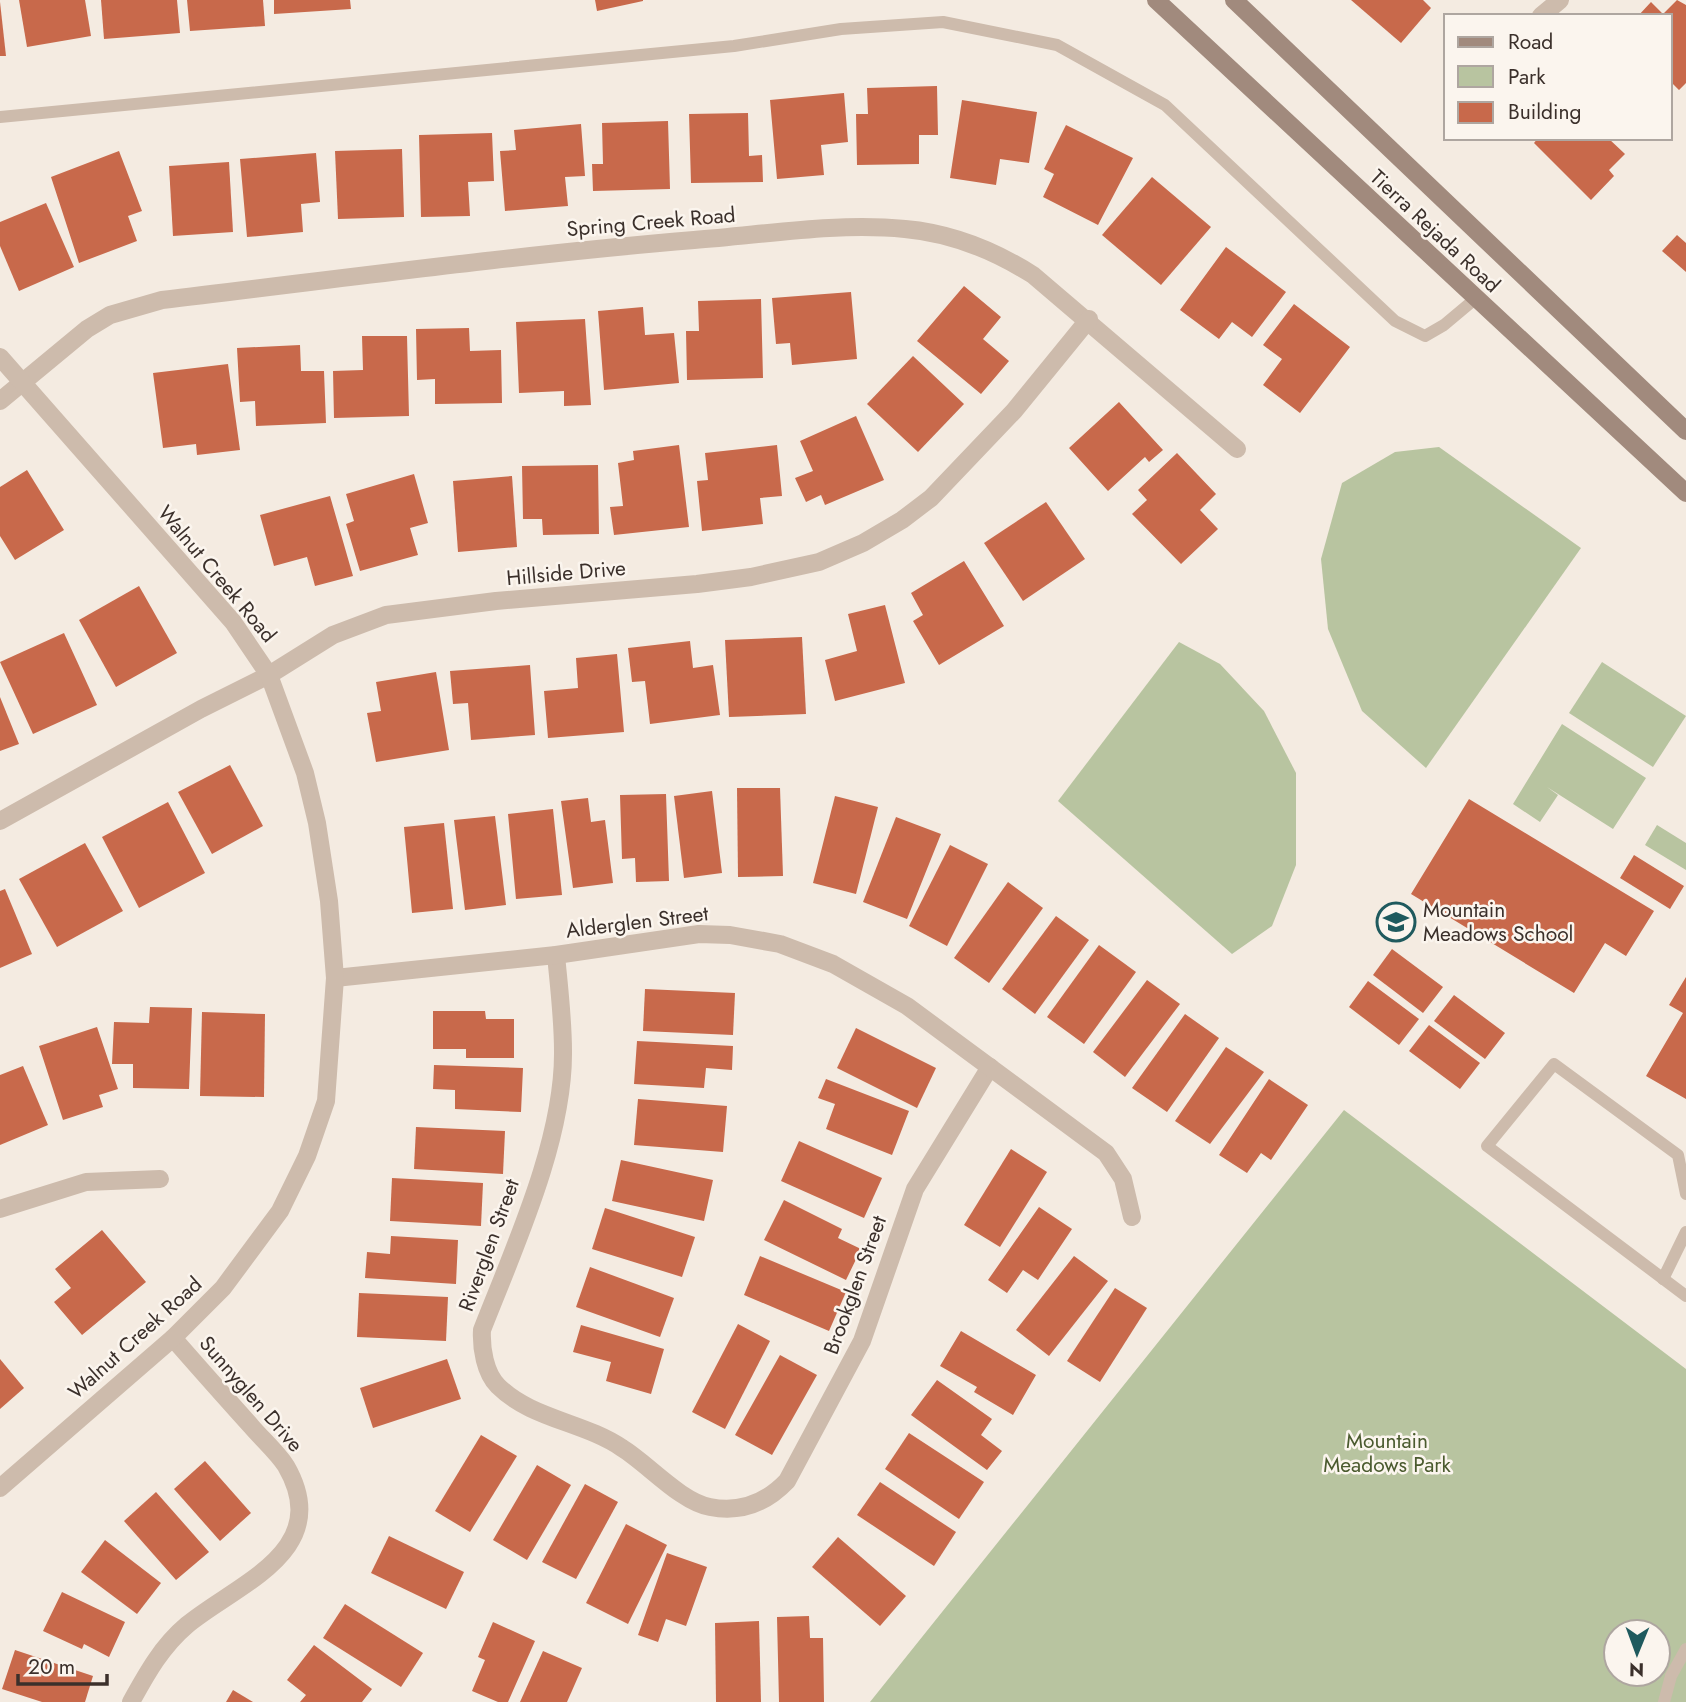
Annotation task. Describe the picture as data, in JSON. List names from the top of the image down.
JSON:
{
  "streets": {
    "main road": ["Tierra Rejada Road"],
    "street": [
      "Spring Creek Road",
      "Hillside Drive",
      "Walnut Creek Road",
      "Alderglen Street",
      "Riverglen Street",
      "Brookglen Street",
      "Sunnyglen Drive"
    ]
  },
  "crossings": [
    ["Spring Creek Road", "Hillside Drive"],
    ["Spring Creek Road", "Walnut Creek Road"],
    ["Hillside Drive", "Walnut Creek Road"],
    ["Walnut Creek Road", "Alderglen Street"],
    ["Walnut Creek Road", "Sunnyglen Drive"],
    ["Alderglen Street", "Riverglen Street"],
    ["Alderglen Street", "Brookglen Street"],
    ["Riverglen Street", "Brookglen Street"]
  ],
  "parks": ["Mountain Meadows Park"],
  "places": {
    "school or university": ["Mountain Meadows School"]
  },
  "legend": ["Road", "Park", "Building"],
  "scale_bar": "20 m",
  "north": "bottom"
}
